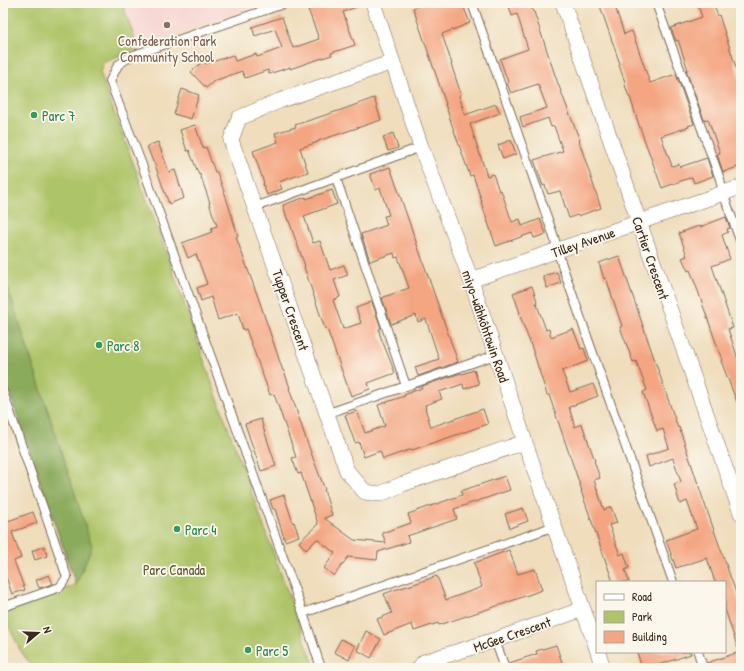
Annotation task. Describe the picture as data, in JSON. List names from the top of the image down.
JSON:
{
  "streets": {
    "street": [
      "Tilley Avenue",
      "Cartier Crescent",
      "Tupper Crescent",
      "miyo-wâhkôhtowin Road",
      "McGee Crescent"
    ]
  },
  "crossings": [
    ["Tilley Avenue", "Cartier Crescent"],
    ["Tilley Avenue", "miyo-wâhkôhtowin Road"],
    ["Tupper Crescent", "miyo-wâhkôhtowin Road"],
    ["miyo-wâhkôhtowin Road", "McGee Crescent"]
  ],
  "parks": ["Parc Canada"],
  "places": [
    "Confederation Park Community School",
    "Parc 7",
    "Parc 8",
    "Parc 4",
    "Parc 5"
  ],
  "legend": ["Road", "Park", "Building"],
  "north": "right"
}
